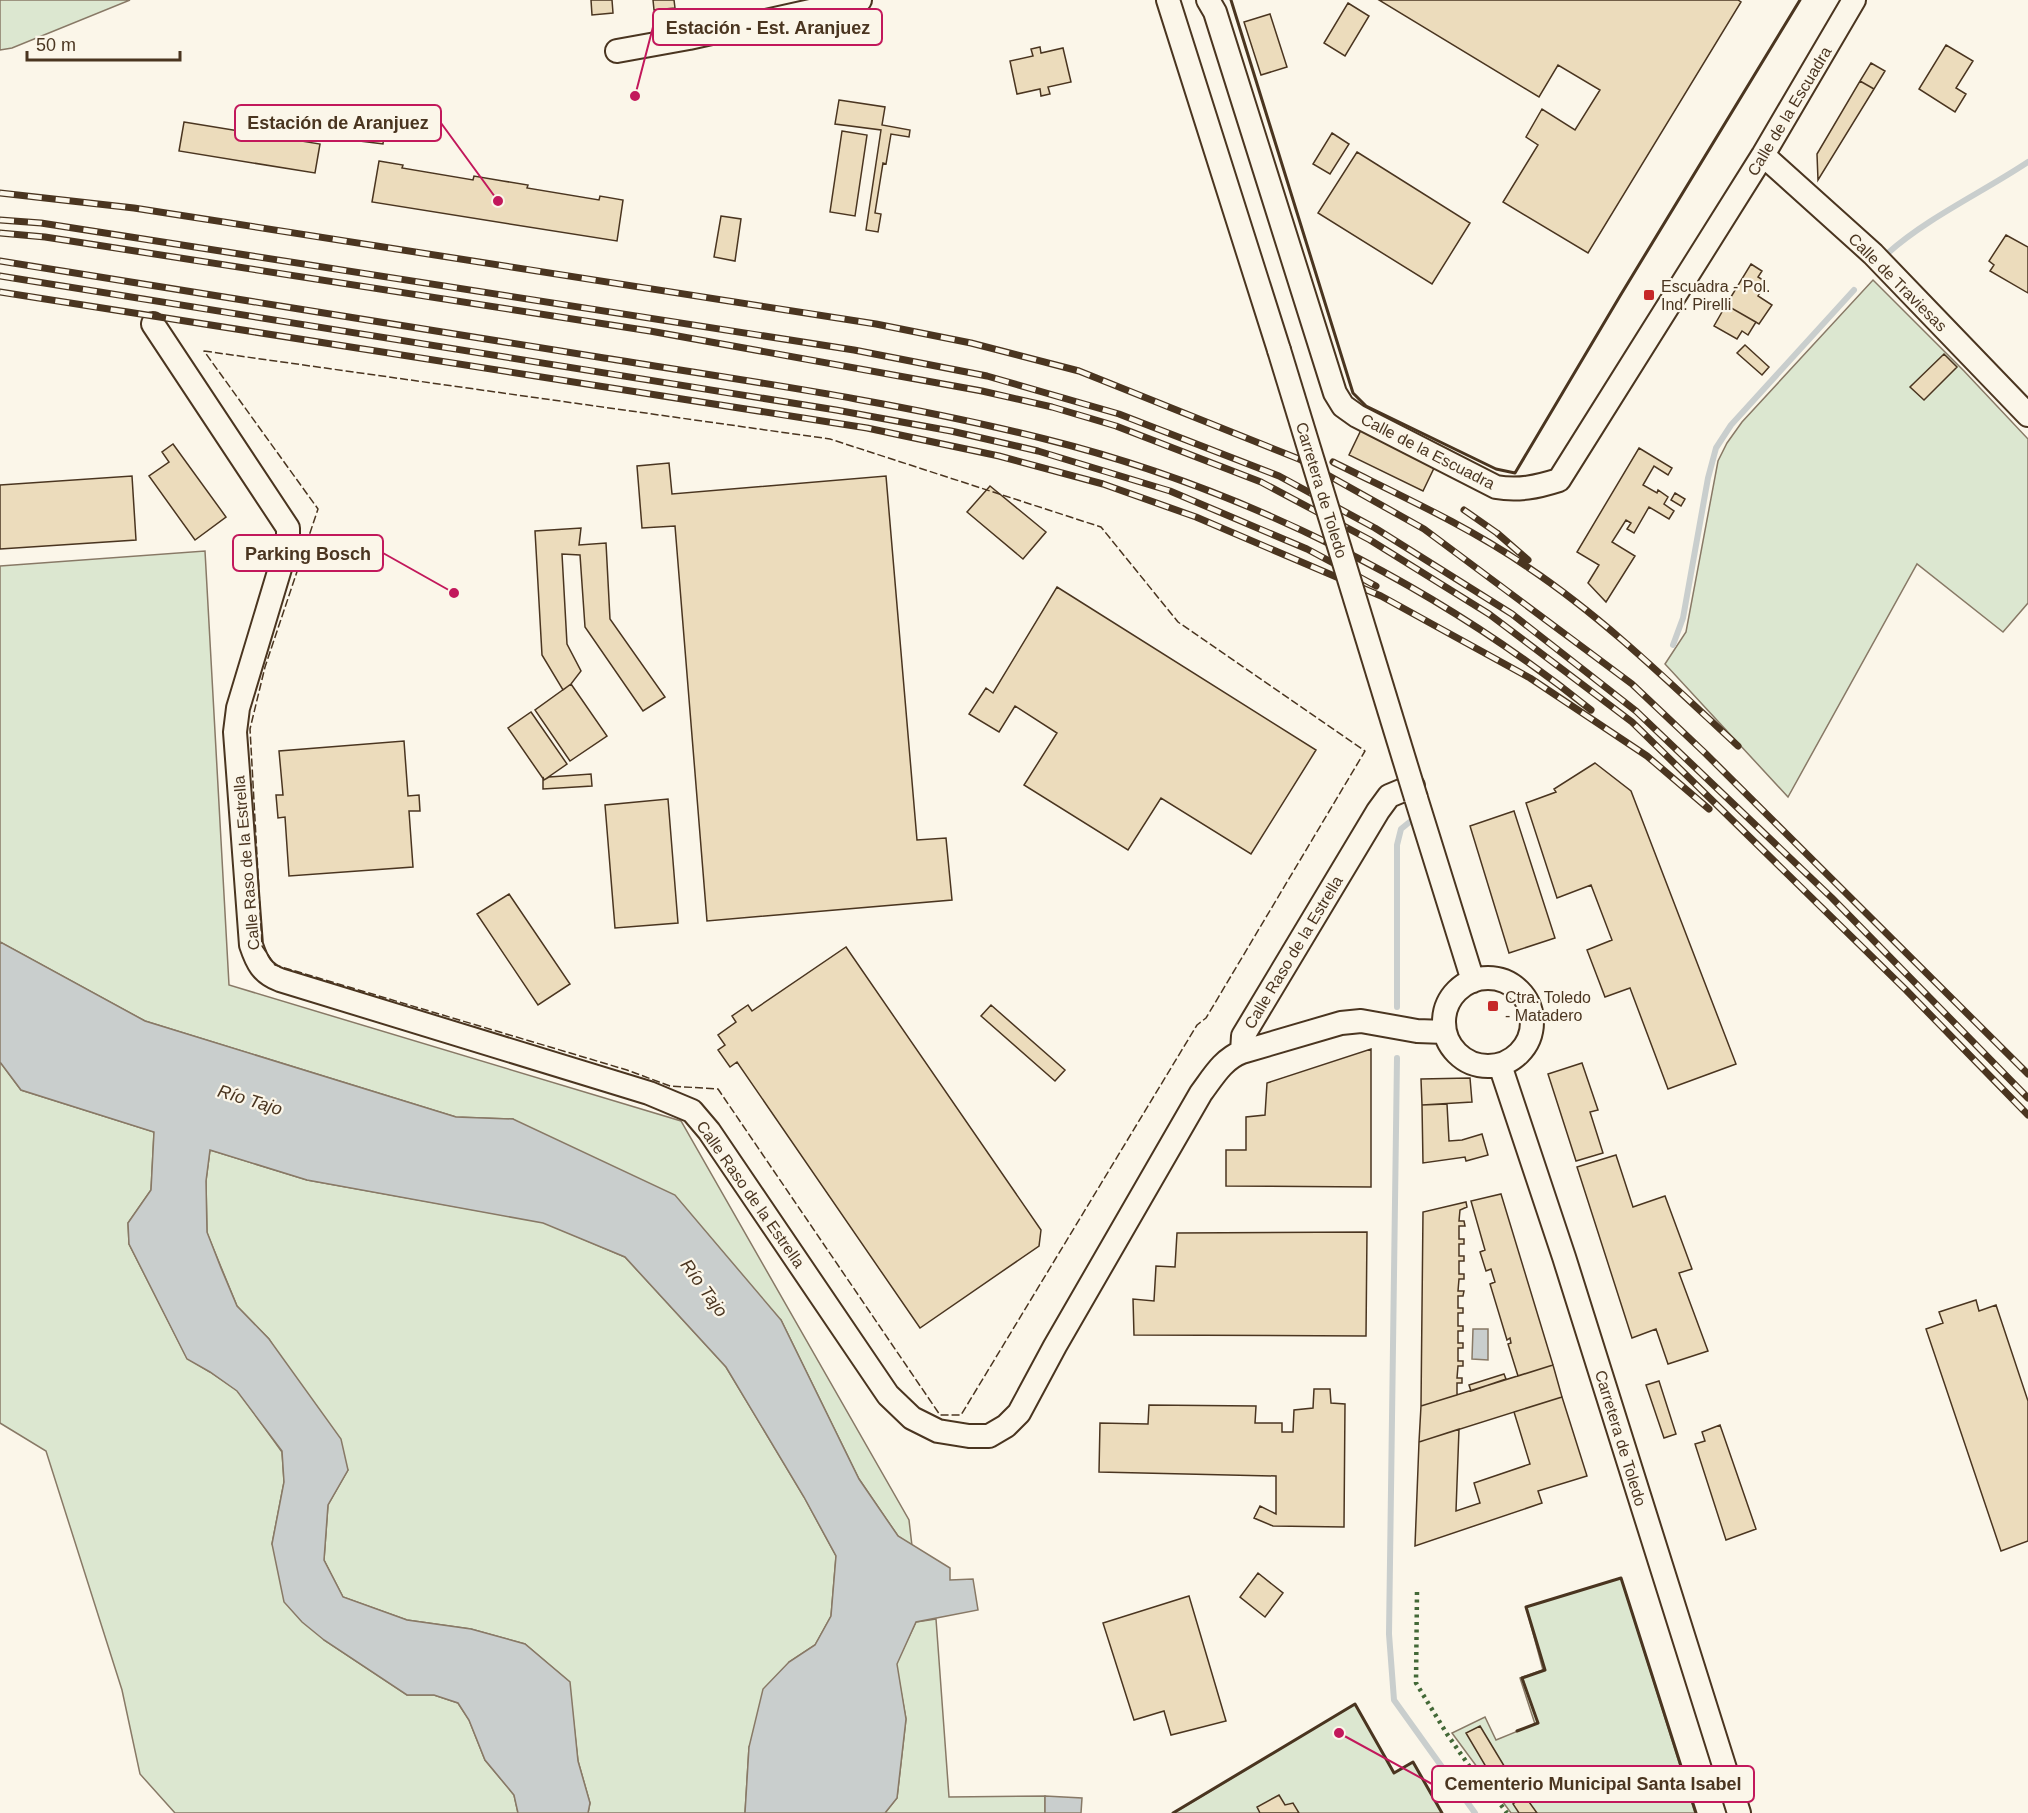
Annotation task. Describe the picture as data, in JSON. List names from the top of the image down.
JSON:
{
  "streets": {
    "street": [
      "Calle de la Escuadra",
      "Calle de Traviesas",
      "Carretera de Toledo",
      "Calle Raso de la Estrella"
    ]
  },
  "crossings": [
    ["Calle de la Escuadra", "Calle de Traviesas"],
    ["Carretera de Toledo", "Calle Raso de la Estrella"]
  ],
  "water": ["Río Tajo"],
  "places": {
    "other": [
      "Estación - Est. Aranjuez",
      "Estación de Aranjuez",
      "Parking Bosch",
      "Cementerio Municipal Santa Isabel"
    ],
    "transit": ["Escuadra - Pol. Ind. Pirelli", "Ctra. Toledo - Matadero"]
  },
  "scale_bar": "50 m"
}
